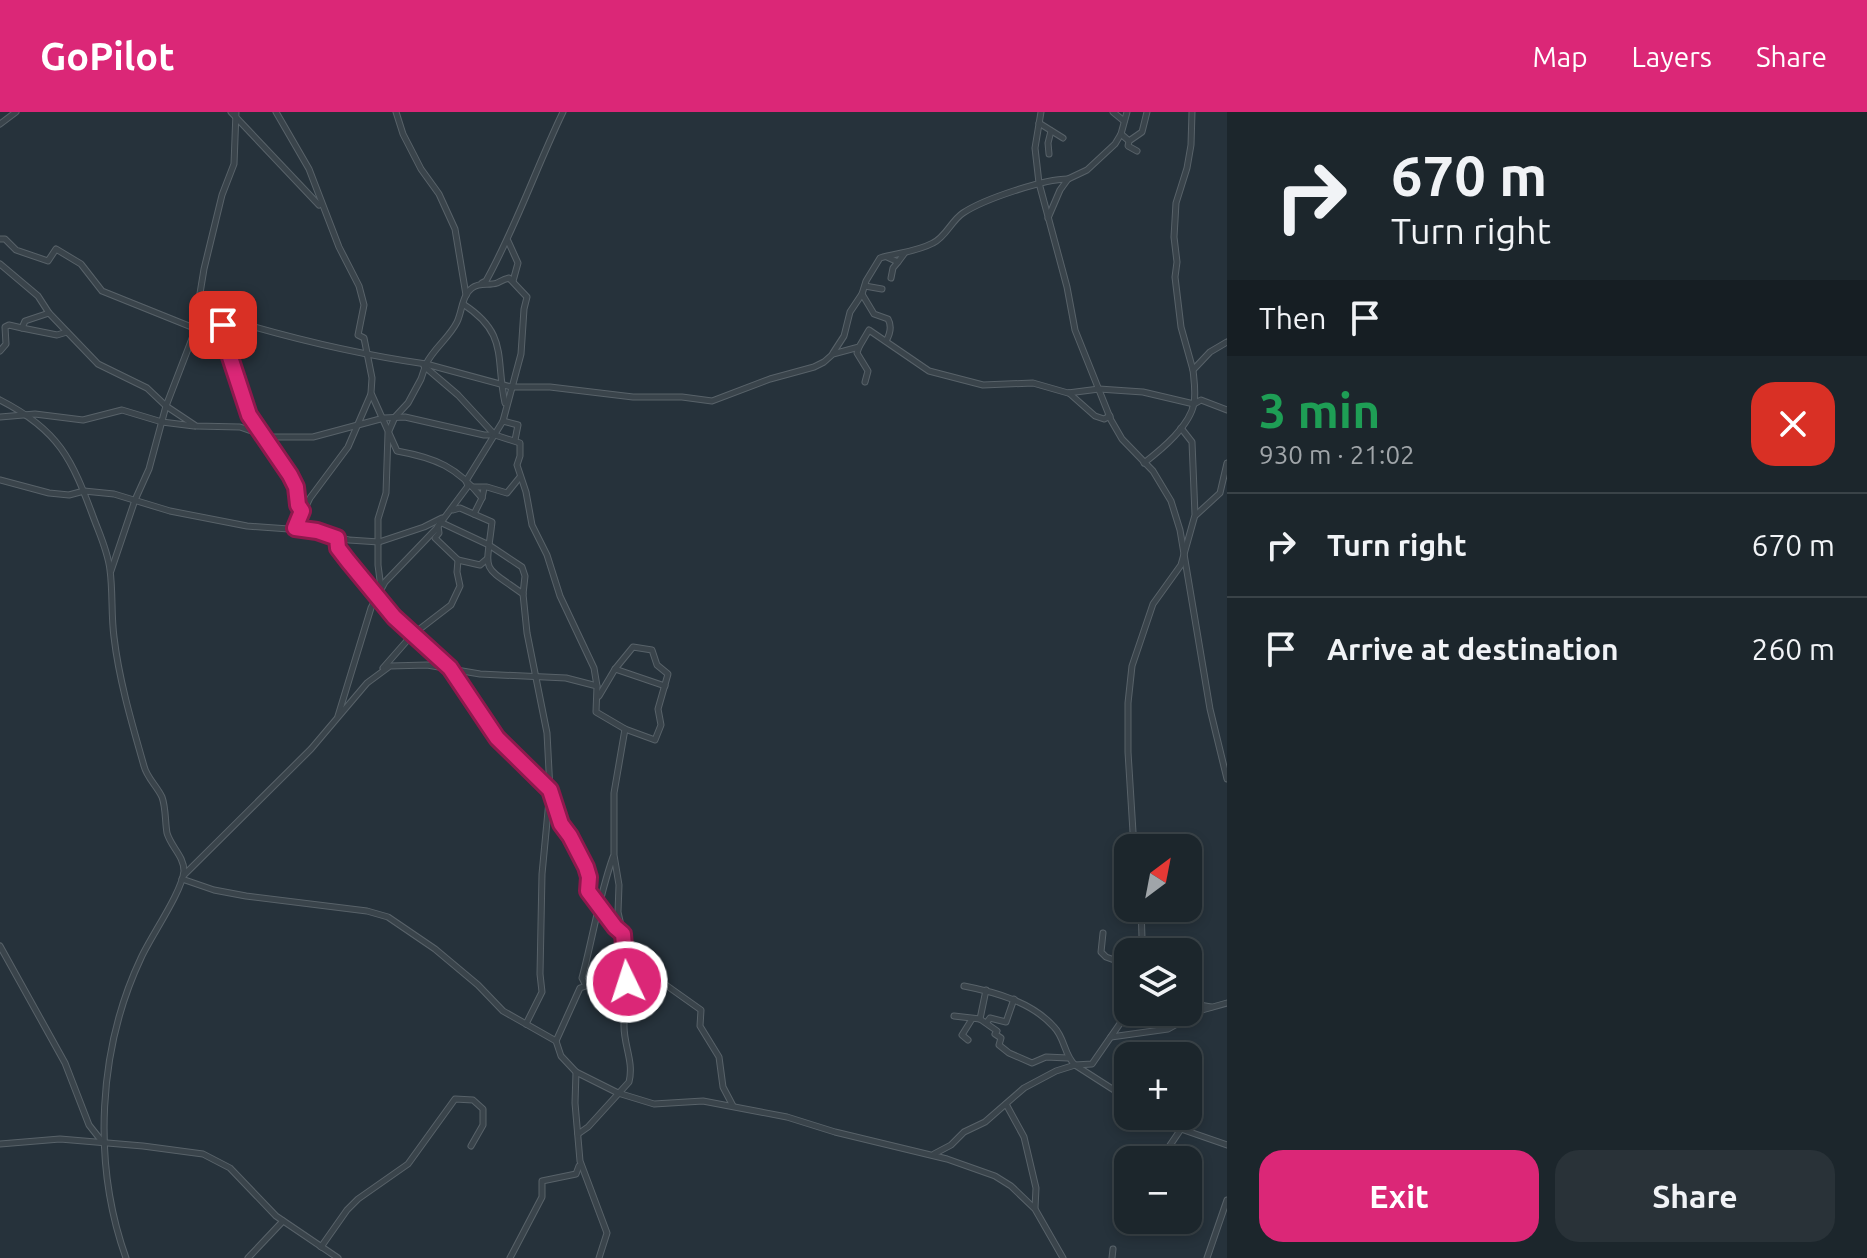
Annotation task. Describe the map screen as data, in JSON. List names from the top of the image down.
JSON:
{
  "north": "top right",
  "page": {
    "header": "GoPilot",
    "nav": ["Map", "Layers", "Share"],
    "turn": ["670 m", "Turn right"],
    "then": "Then",
    "heading": ["3 min", "930 m · 21:02"],
    "list": [
      {
        "name": "Turn right",
        "value": "670 m"
      },
      {
        "name": "Arrive at destination",
        "value": "260 m"
      }
    ],
    "map_buttons": ["+", "−"],
    "buttons": ["Exit", "Share"]
  }
}
